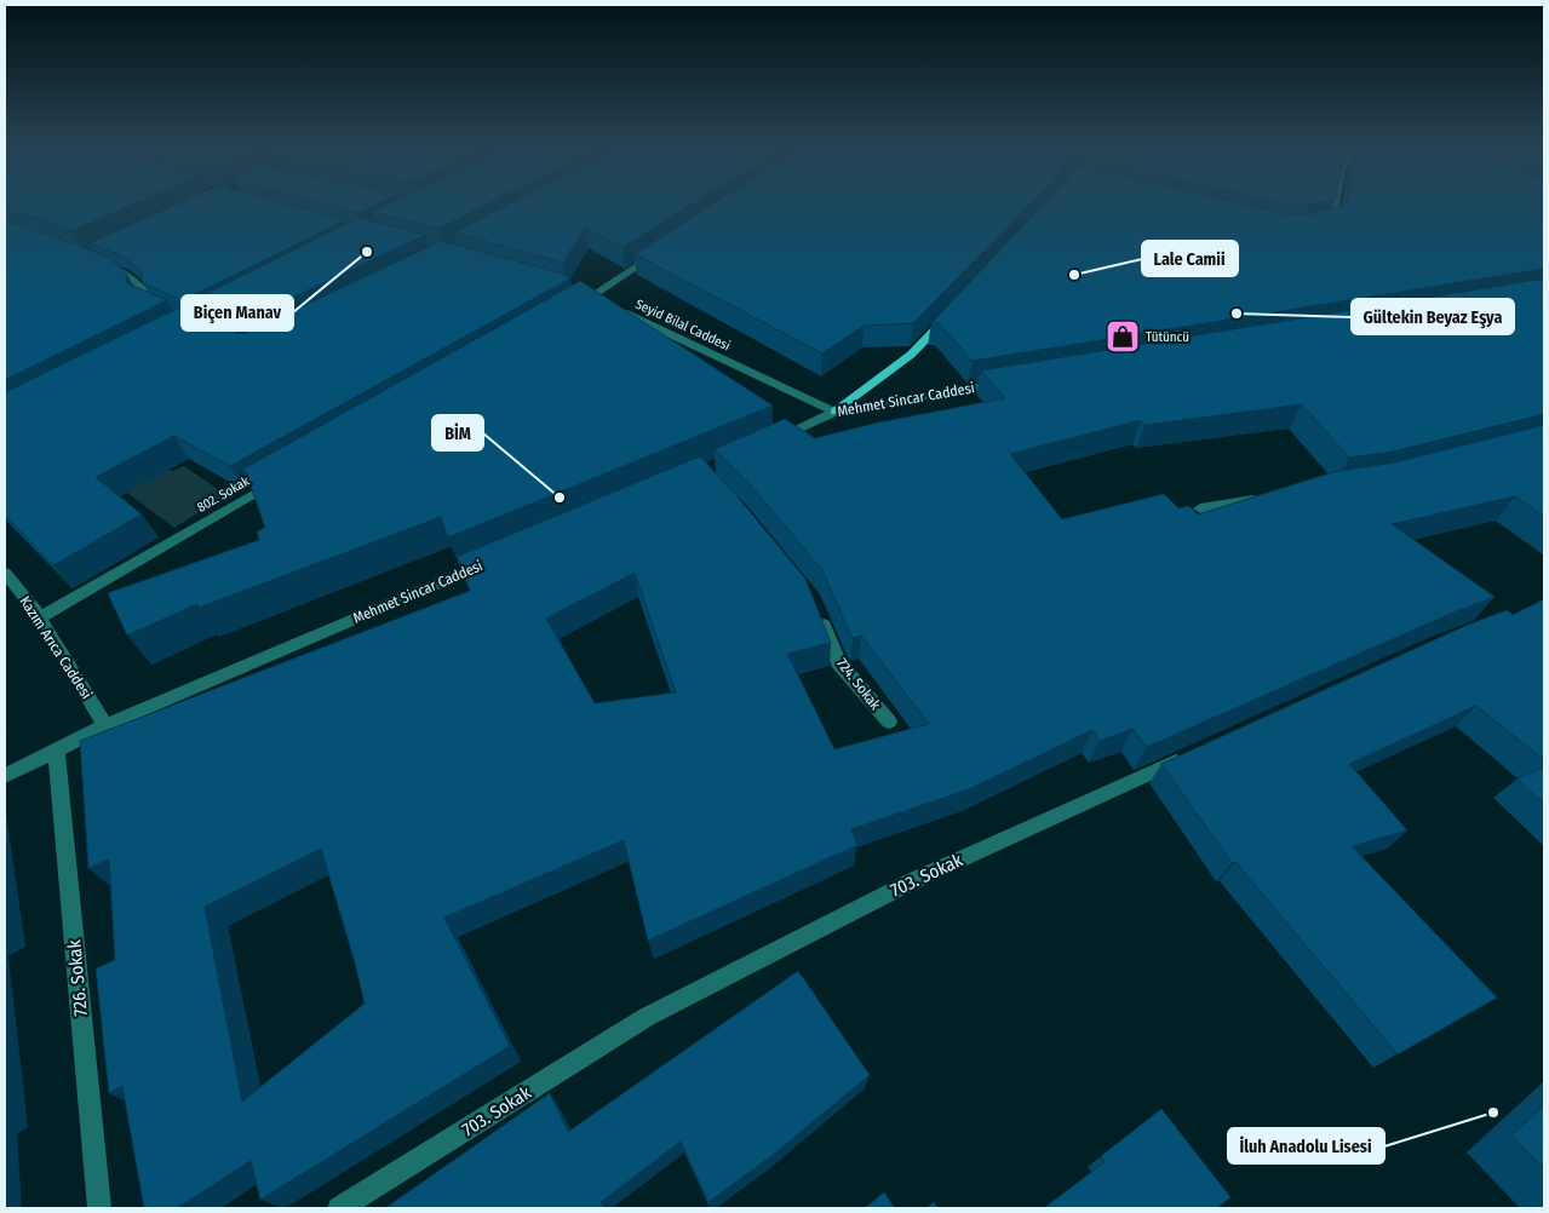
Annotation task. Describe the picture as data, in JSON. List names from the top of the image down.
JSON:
{
  "streets": {
    "street": [
      "Seyid Bilal Caddesi",
      "Mehmet Sincar Caddesi",
      "802. Sokak",
      "Kazım Arıca Caddesi",
      "724. Sokak",
      "703. Sokak",
      "726. Sokak"
    ]
  },
  "crossings": [
    ["Seyid Bilal Caddesi", "Mehmet Sincar Caddesi"],
    ["Mehmet Sincar Caddesi", "Kazım Arıca Caddesi"],
    ["Mehmet Sincar Caddesi", "726. Sokak"],
    ["802. Sokak", "Kazım Arıca Caddesi"]
  ],
  "places": {
    "other": [
      "Biçen Manav",
      "Lale Camii",
      "Gültekin Beyaz Eşya",
      "BİM",
      "İluh Anadolu Lisesi"
    ],
    "shop": ["Tütüncü"]
  }
}
